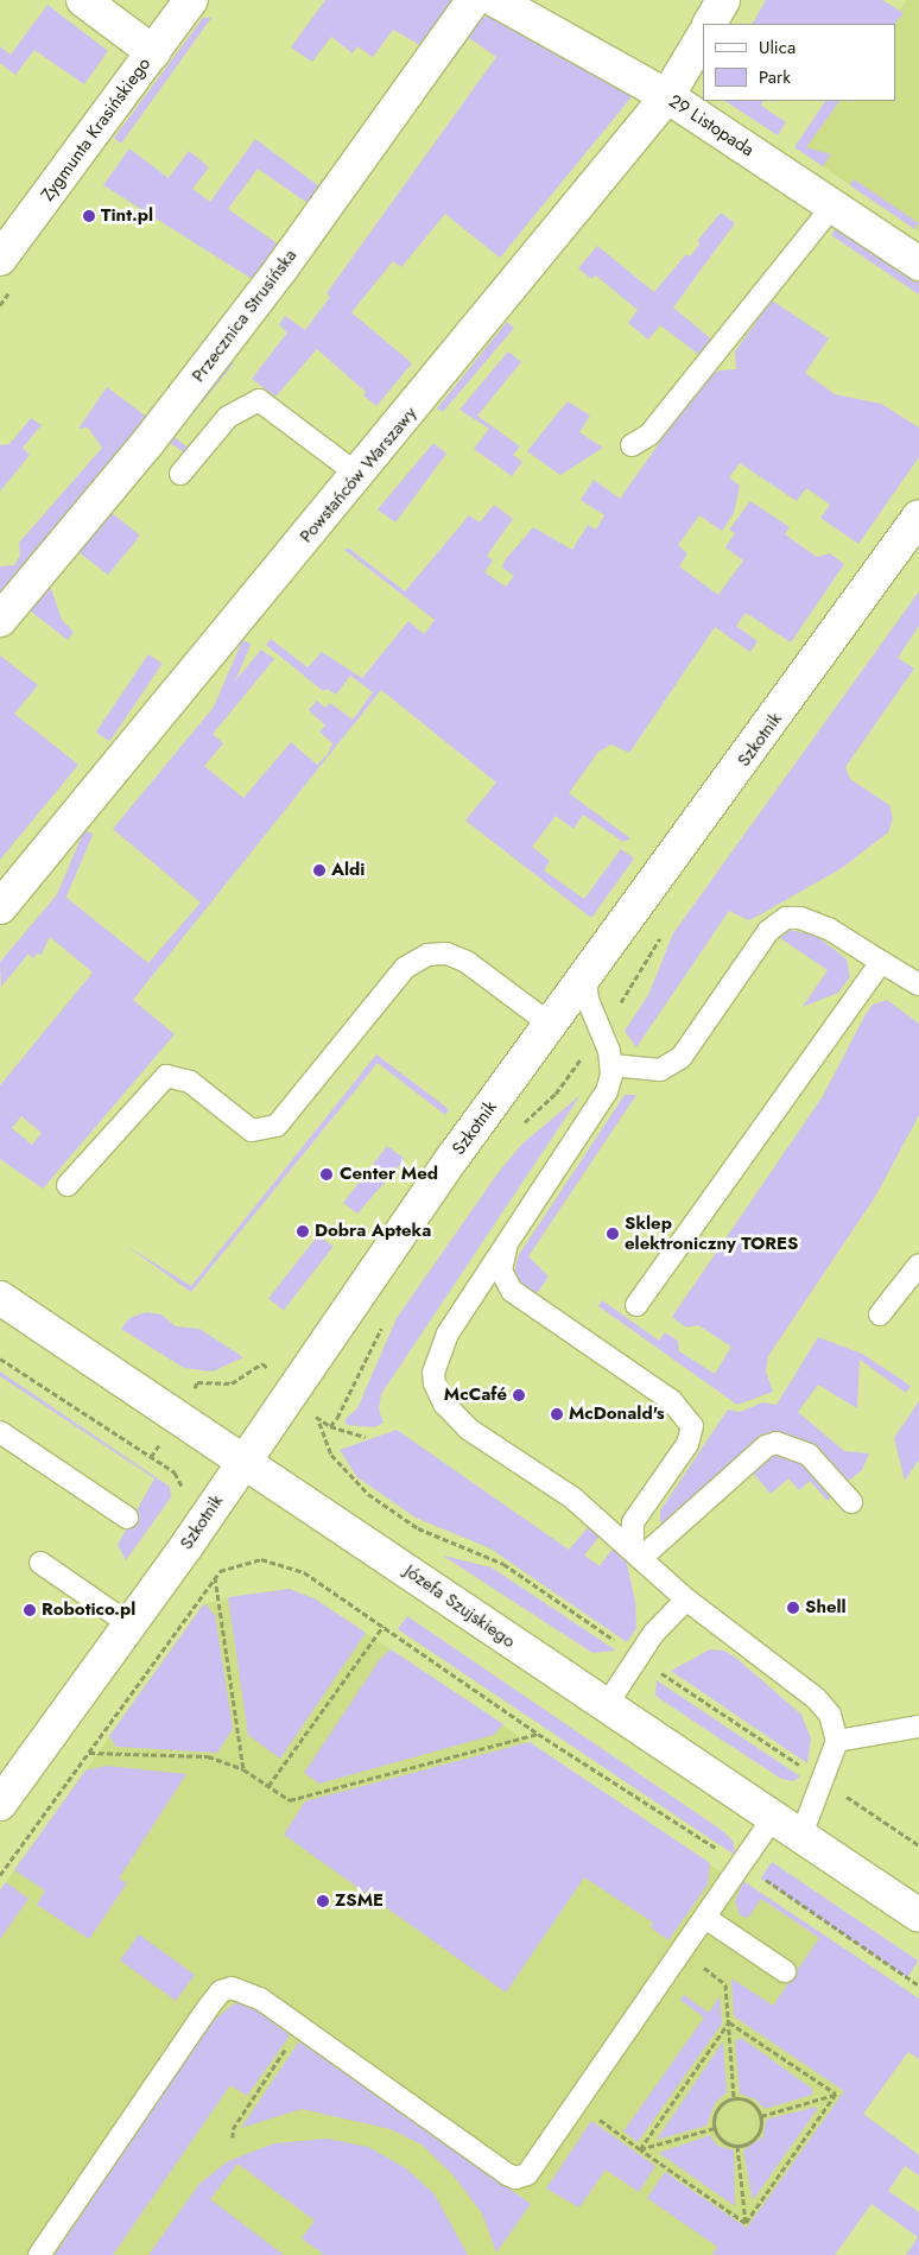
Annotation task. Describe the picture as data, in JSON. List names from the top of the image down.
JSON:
{
  "streets": {
    "street": [
      "29 Listopada",
      "Zygmunta Krasińskiego",
      "Przecznica Strusińska",
      "Powstańców Warszawy",
      "Szkotnik",
      "Józefa Szujskiego"
    ]
  },
  "crossings": [
    ["29 Listopada", "Powstańców Warszawy"],
    ["Szkotnik", "Józefa Szujskiego"]
  ],
  "places": [
    "Tint.pl",
    "Aldi",
    "Center Med",
    "Dobra Apteka",
    "Sklep elektroniczny TORES",
    "McCafé",
    "McDonald's",
    "Shell",
    "Robotico.pl",
    "ZSME"
  ],
  "legend": ["Ulica", "Park"]
}
